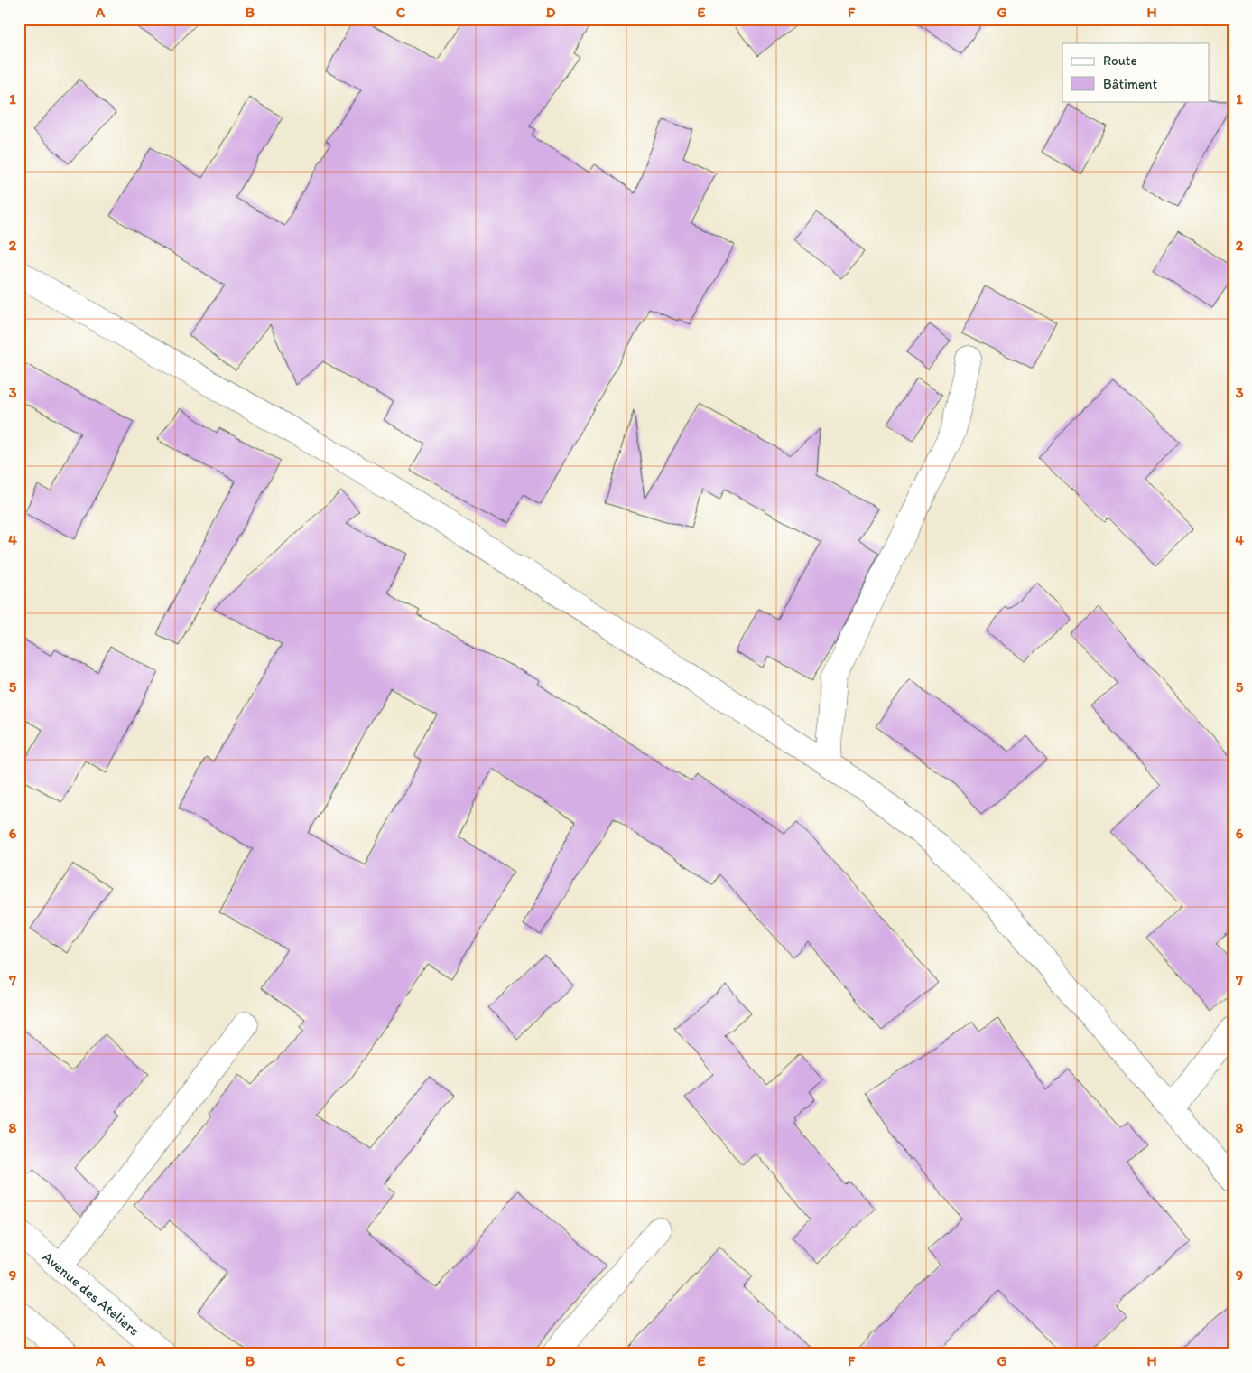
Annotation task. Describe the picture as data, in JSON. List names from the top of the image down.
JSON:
{
  "streets": {
    "street": ["Avenue des Ateliers"]
  },
  "legend": ["Route", "Bâtiment"],
  "grid": {
    "columns": [
      "A",
      "B",
      "C",
      "D",
      "E",
      "F",
      "G",
      "H"
    ],
    "rows": [
      "1",
      "2",
      "3",
      "4",
      "5",
      "6",
      "7",
      "8",
      "9"
    ]
  }
}
